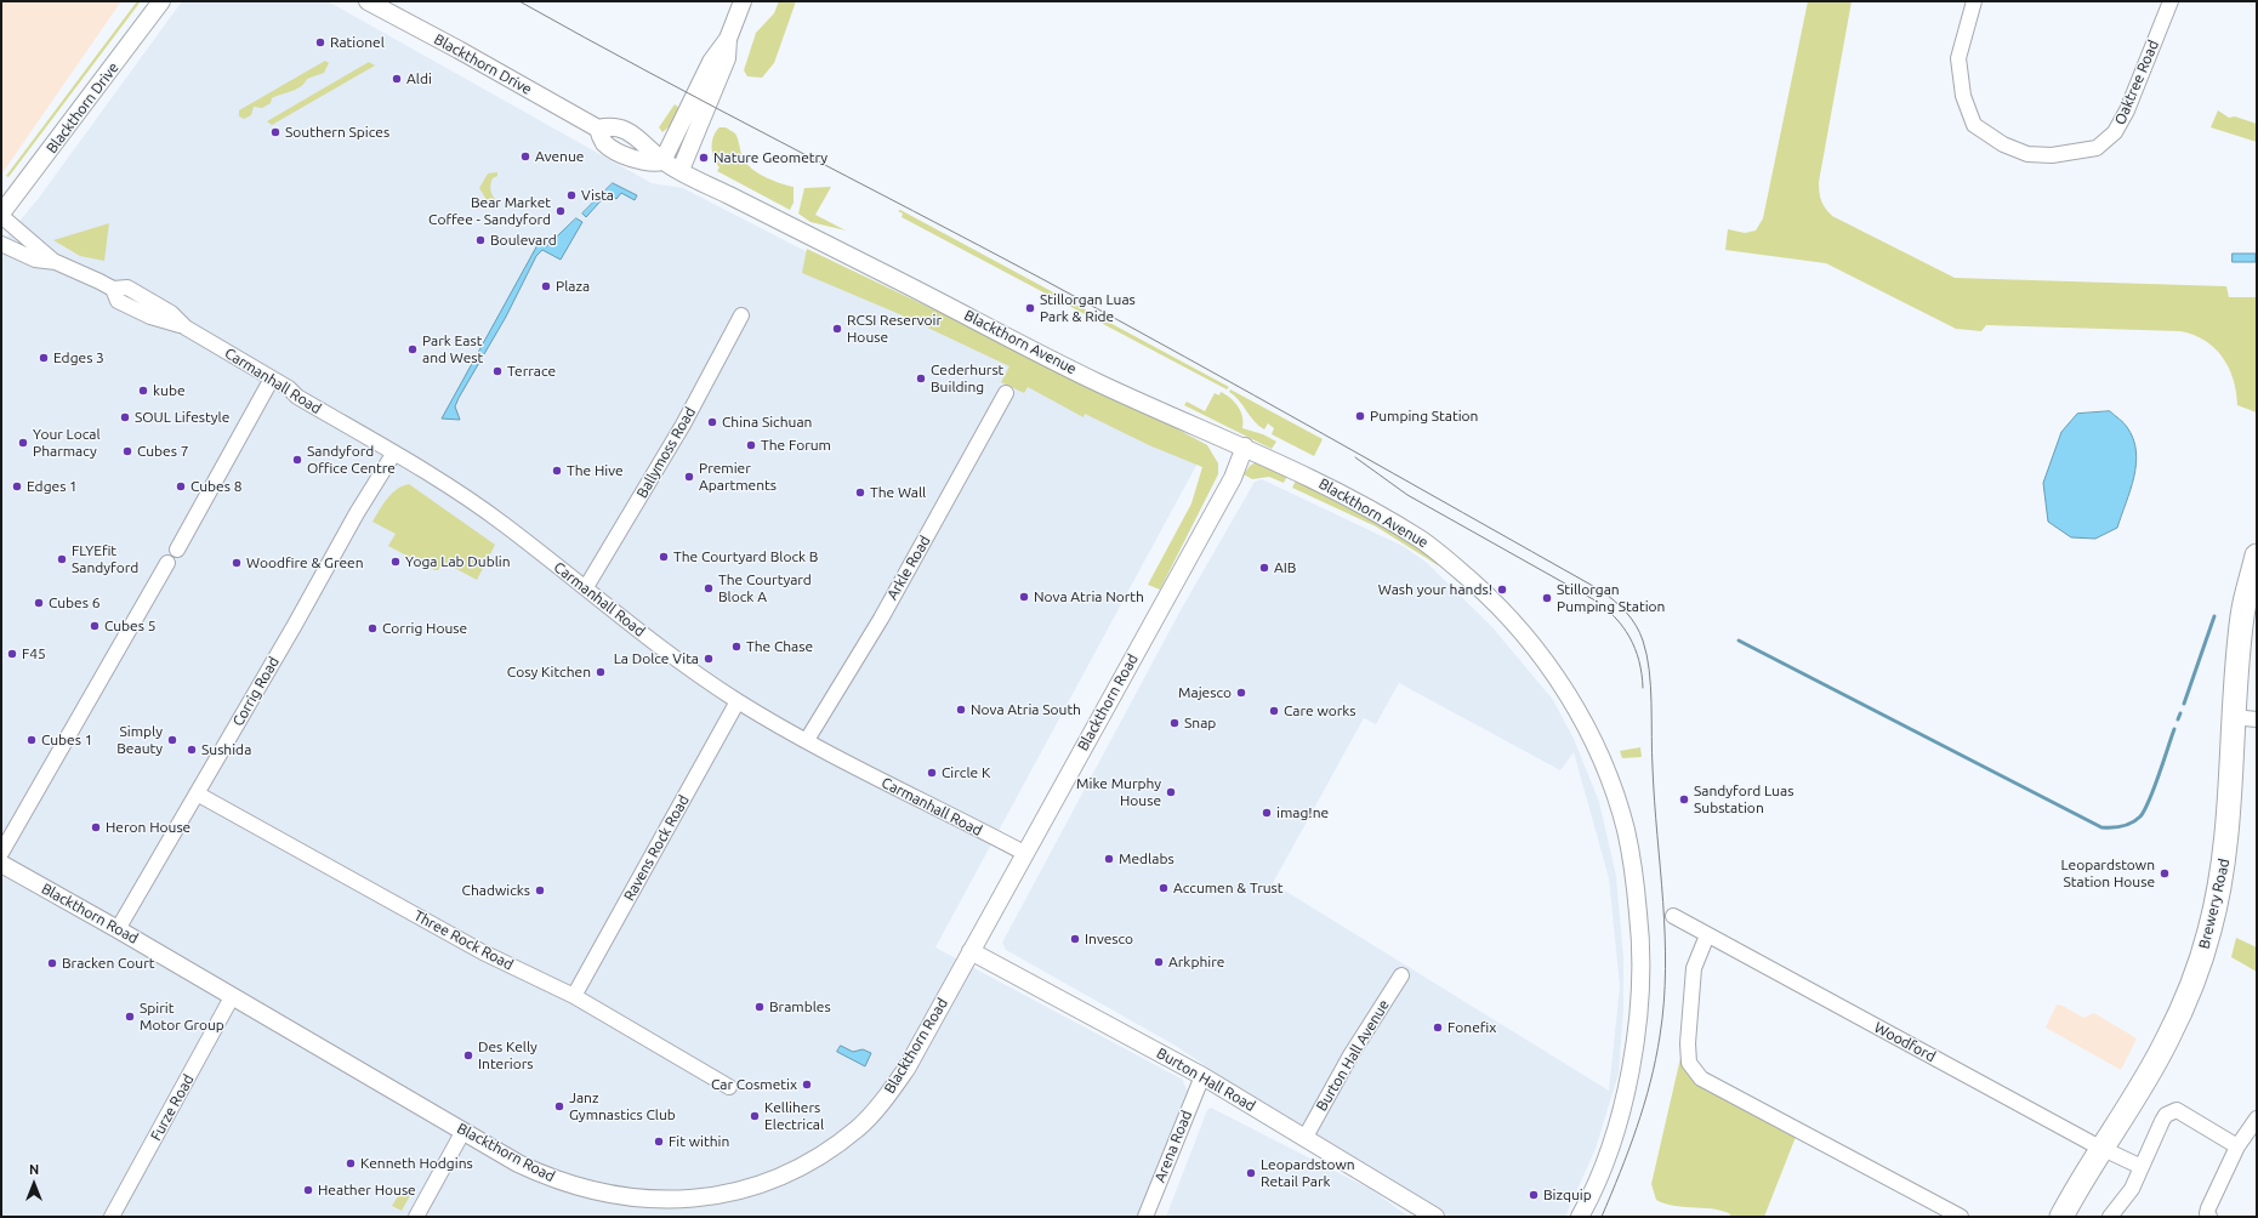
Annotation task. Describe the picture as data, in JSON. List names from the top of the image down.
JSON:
{
  "streets": {
    "highway": ["Brewery Road"],
    "street": [
      "Blackthorn Drive",
      "Oaktree Road",
      "Blackthorn Avenue",
      "Carmanhall Road",
      "Ballymoss Road",
      "Arkle Road",
      "Corrig Road",
      "Blackthorn Road",
      "Ravens Rock Road",
      "Three Rock Road",
      "Woodford",
      "Burton Hall Avenue",
      "Burton Hall Road",
      "Furze Road",
      "Arena Road"
    ]
  },
  "crossings": [
    ["Blackthorn Drive", "Blackthorn Avenue"],
    ["Blackthorn Drive", "Carmanhall Road"],
    ["Blackthorn Avenue", "Blackthorn Road"],
    ["Carmanhall Road", "Ballymoss Road"],
    ["Carmanhall Road", "Arkle Road"],
    ["Carmanhall Road", "Corrig Road"],
    ["Carmanhall Road", "Blackthorn Road"],
    ["Carmanhall Road", "Ravens Rock Road"],
    ["Corrig Road", "Blackthorn Road"],
    ["Corrig Road", "Three Rock Road"],
    ["Blackthorn Road", "Burton Hall Road"],
    ["Blackthorn Road", "Furze Road"],
    ["Ravens Rock Road", "Three Rock Road"],
    ["Brewery Road", "Woodford"],
    ["Burton Hall Avenue", "Burton Hall Road"],
    ["Burton Hall Road", "Arena Road"]
  ],
  "places": [
    "Rationel",
    "Aldi",
    "Southern Spices",
    "Avenue",
    "Nature Geometry",
    "Vista",
    "Bear Market Coffee - Sandyford",
    "Boulevard",
    "Plaza",
    "Stillorgan Luas Park & Ride",
    "RCSI Reservoir House",
    "Park East and West",
    "Edges 3",
    "Terrace",
    "Cederhurst Building",
    "kube",
    "Pumping Station",
    "SOUL Lifestyle",
    "China Sichuan",
    "Your Local Pharmacy",
    "The Forum",
    "Cubes 7",
    "Sandyford Office Centre",
    "The Hive",
    "Premier Apartments",
    "Edges 1",
    "Cubes 8",
    "The Wall",
    "The Courtyard Block B",
    "FLYEfit Sandyford",
    "Yoga Lab Dublin",
    "Woodfire & Green",
    "AIB",
    "The Courtyard Block A",
    "Wash your hands!",
    "Nova Atria North",
    "Stillorgan Pumping Station",
    "Cubes 6",
    "Cubes 5",
    "Corrig House",
    "The Chase",
    "F45",
    "La Dolce Vita",
    "Cosy Kitchen",
    "Majesco",
    "Nova Atria South",
    "Care works",
    "Snap",
    "Cubes 1",
    "Simply Beauty",
    "Sushida",
    "Circle K",
    "Mike Murphy House",
    "Sandyford Luas Substation",
    "imag!ne",
    "Heron House",
    "Medlabs",
    "Leopardstown Station House",
    "Accumen & Trust",
    "Chadwicks",
    "Invesco",
    "Arkphire",
    "Bracken Court",
    "Brambles",
    "Spirit Motor Group",
    "Fonefix",
    "Des Kelly Interiors",
    "Car Cosmetix",
    "Janz Gymnastics Club",
    "Kellihers Electrical",
    "Fit within",
    "Kenneth Hodgins",
    "Leopardstown Retail Park",
    "Heather House",
    "Bizquip"
  ],
  "north": "top"
}
